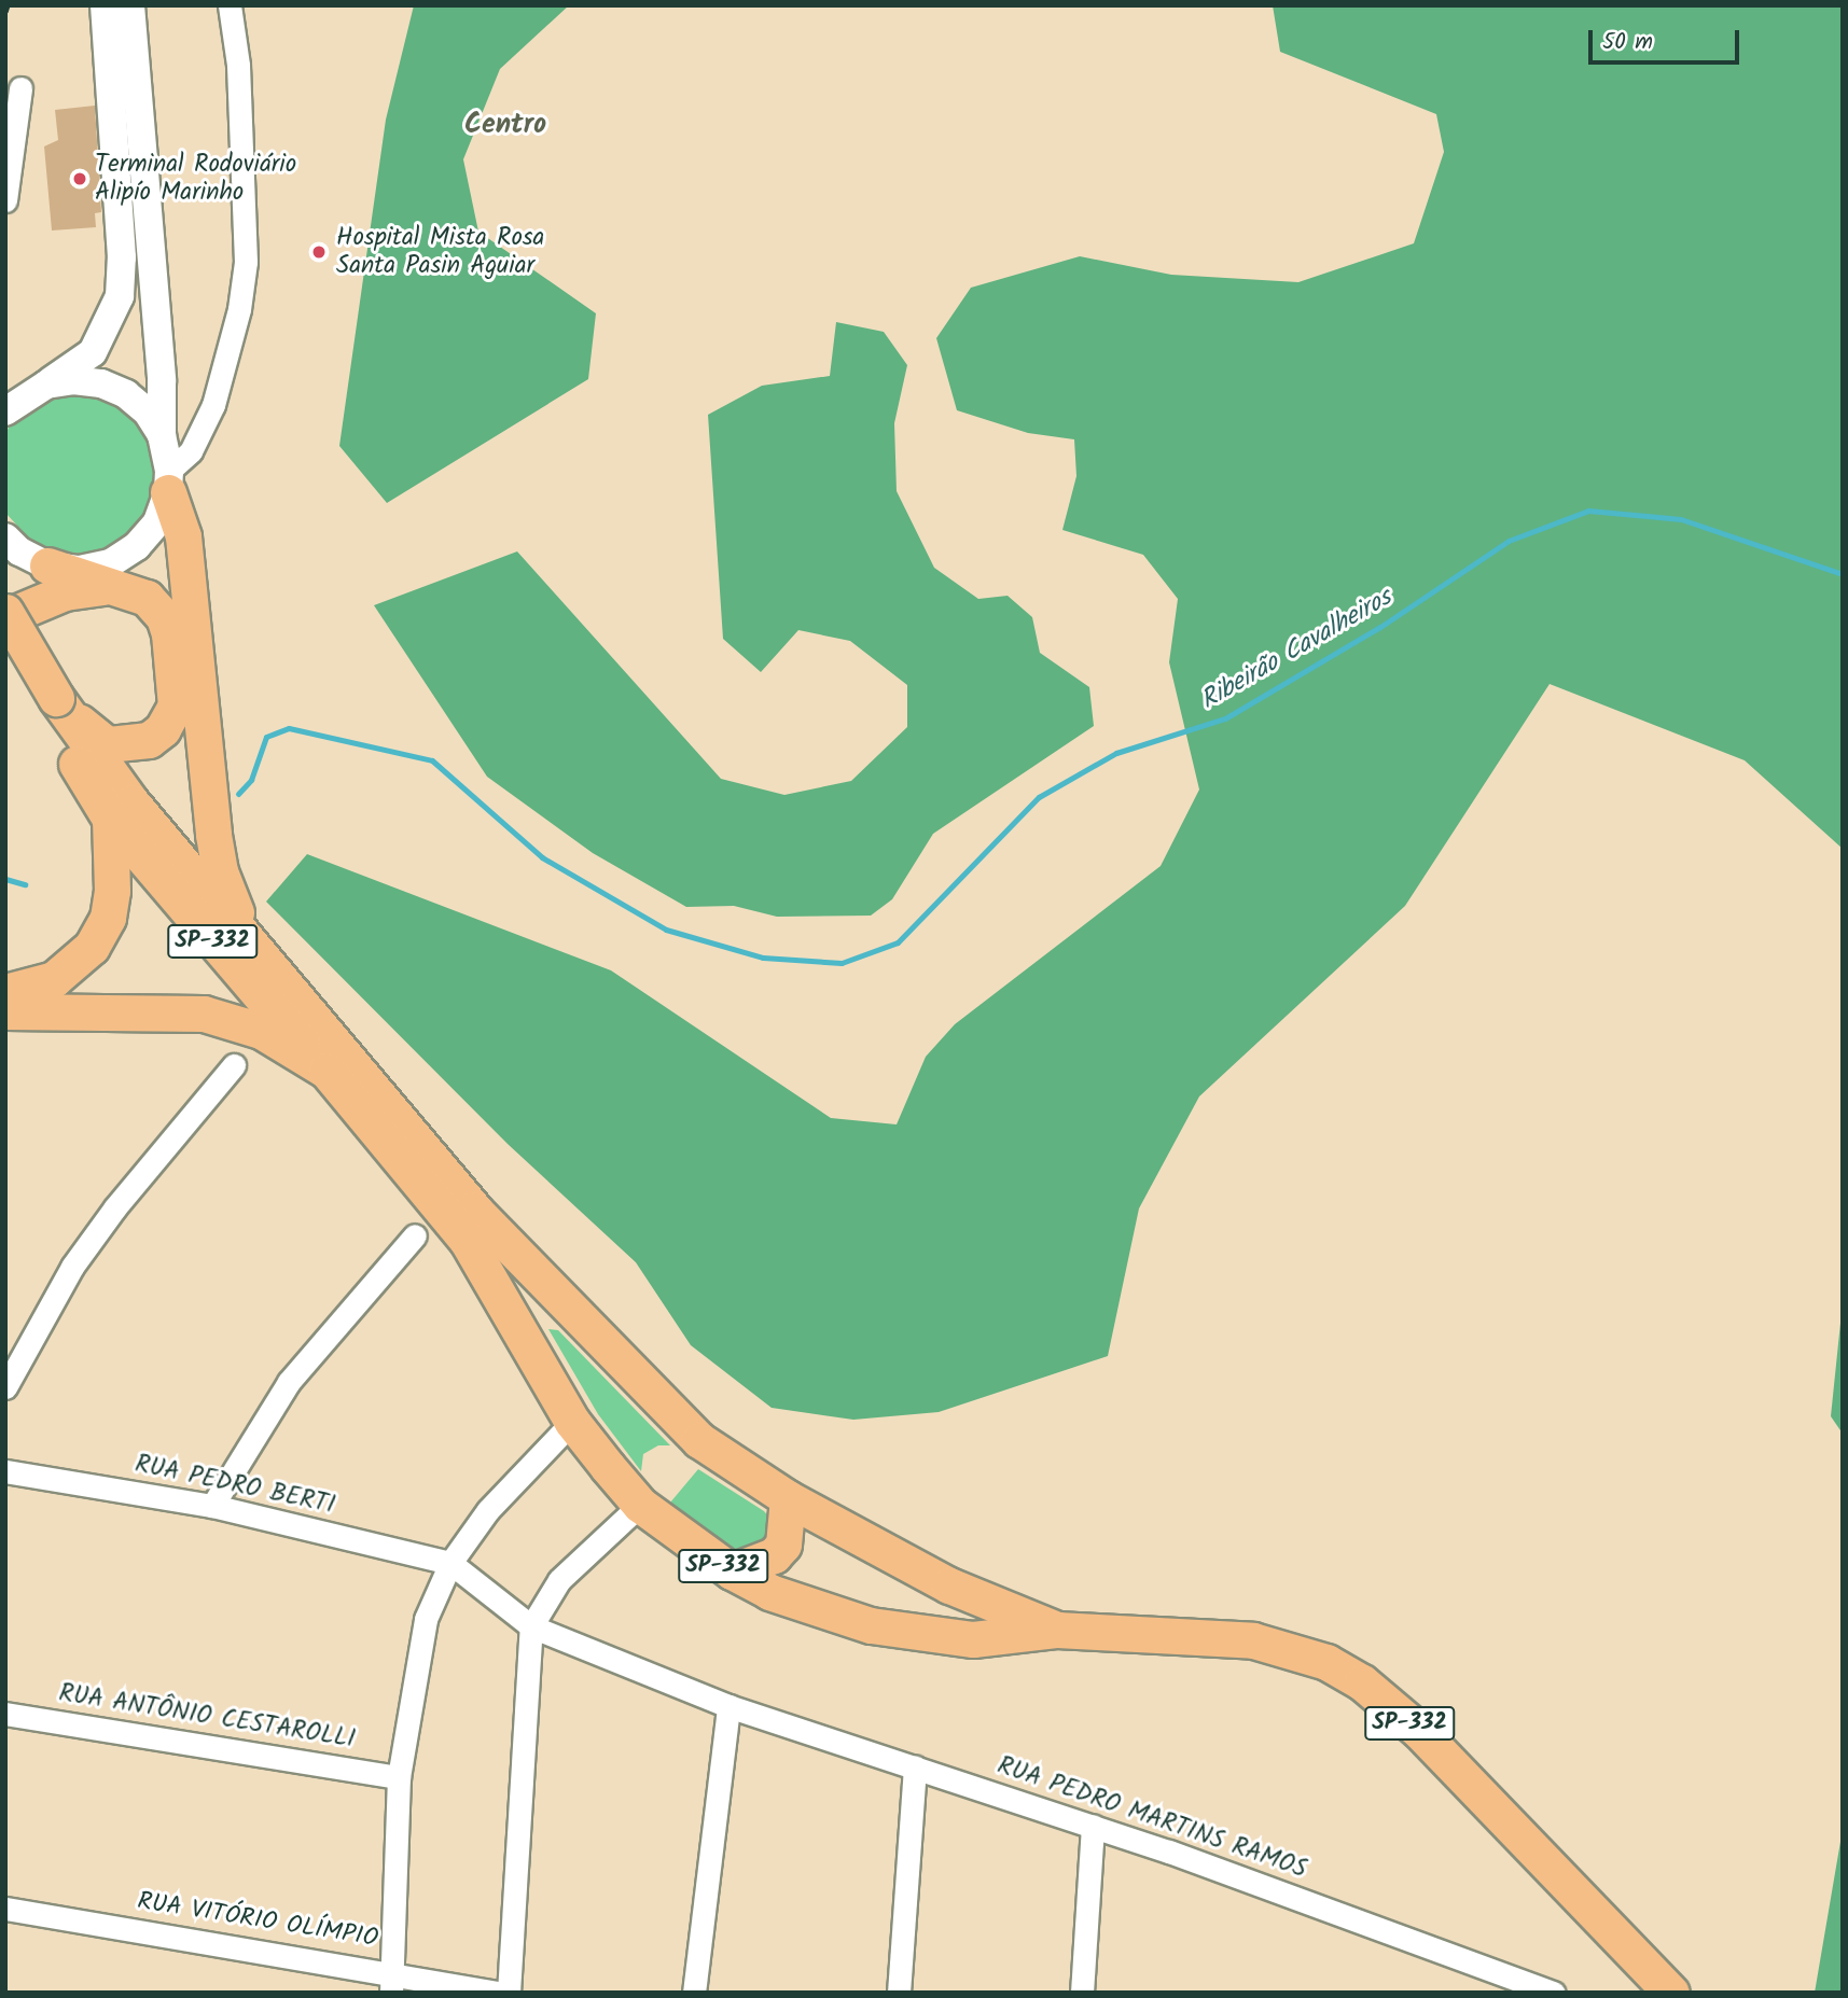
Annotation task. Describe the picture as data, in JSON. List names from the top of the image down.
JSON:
{
  "streets": {
    "main road": ["SP-332"],
    "street": [
      "RUA PEDRO BERTI",
      "RUA ANTÔNIO CESTAROLLI",
      "RUA PEDRO MARTINS RAMOS",
      "RUA VITÓRIO OLÍMPIO"
    ]
  },
  "crossings": [
    ["RUA PEDRO BERTI", "RUA PEDRO MARTINS RAMOS"]
  ],
  "districts": ["Centro"],
  "water": ["Ribeirão Cavalheiros"],
  "places": ["Terminal Rodoviário Alipío Marinho", "Hospital Mista Rosa Santa Pasin Aguiar"],
  "scale_bar": "50 m"
}
